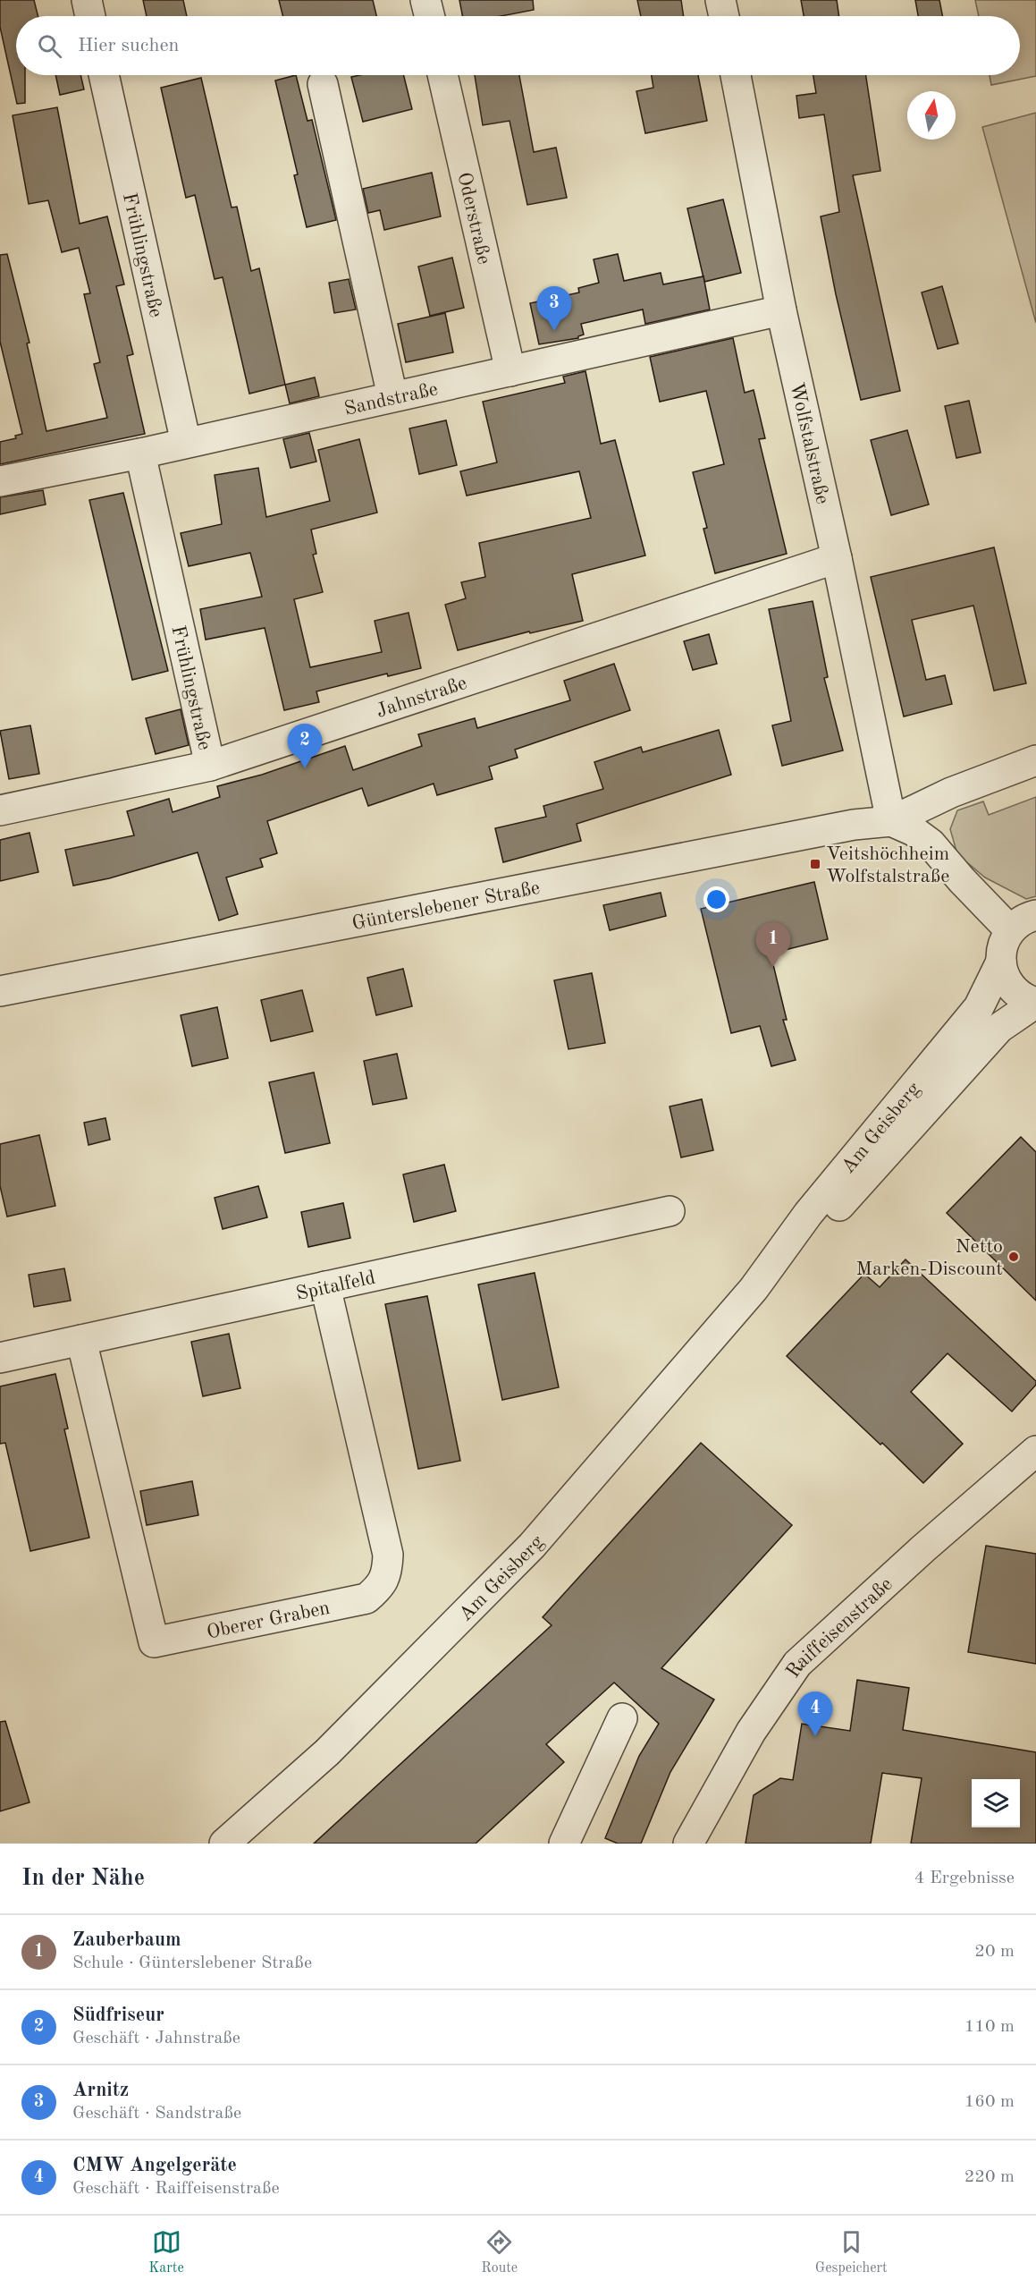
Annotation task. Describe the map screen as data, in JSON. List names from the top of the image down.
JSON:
{
  "streets": {
    "street": [
      "Oderstraße",
      "Frühlingstraße",
      "Sandstraße",
      "Wolfstalstraße",
      "Jahnstraße",
      "Günterslebener Straße",
      "Am Geisberg",
      "Spitalfeld",
      "Oberer Graben",
      "Raiffeisenstraße"
    ]
  },
  "crossings": [
    ["Oderstraße", "Sandstraße"],
    ["Frühlingstraße", "Sandstraße"],
    ["Frühlingstraße", "Jahnstraße"],
    ["Sandstraße", "Wolfstalstraße"],
    ["Wolfstalstraße", "Jahnstraße"],
    ["Wolfstalstraße", "Günterslebener Straße"],
    ["Spitalfeld", "Oberer Graben"]
  ],
  "places": {
    "transit": ["Veitshöchheim Wolfstalstraße"],
    "other": ["Netto Marken-Discount"]
  },
  "north": "top",
  "page": {
    "search": "Hier suchen",
    "pins": [
      "3",
      "2",
      "1",
      "4"
    ],
    "heading": ["In der Nähe", "4 Ergebnisse"],
    "list": [
      {
        "mark": "1",
        "name": "Zauberbaum",
        "note": "Schule · Günterslebener Straße",
        "value": "20 m"
      },
      {
        "mark": "2",
        "name": "Südfriseur",
        "note": "Geschäft · Jahnstraße",
        "value": "110 m"
      },
      {
        "mark": "3",
        "name": "Arnitz",
        "note": "Geschäft · Sandstraße",
        "value": "160 m"
      },
      {
        "mark": "4",
        "name": "CMW Angelgeräte",
        "note": "Geschäft · Raiffeisenstraße",
        "value": "220 m"
      }
    ],
    "nav": ["Karte", "Route", "Gespeichert"]
  }
}
